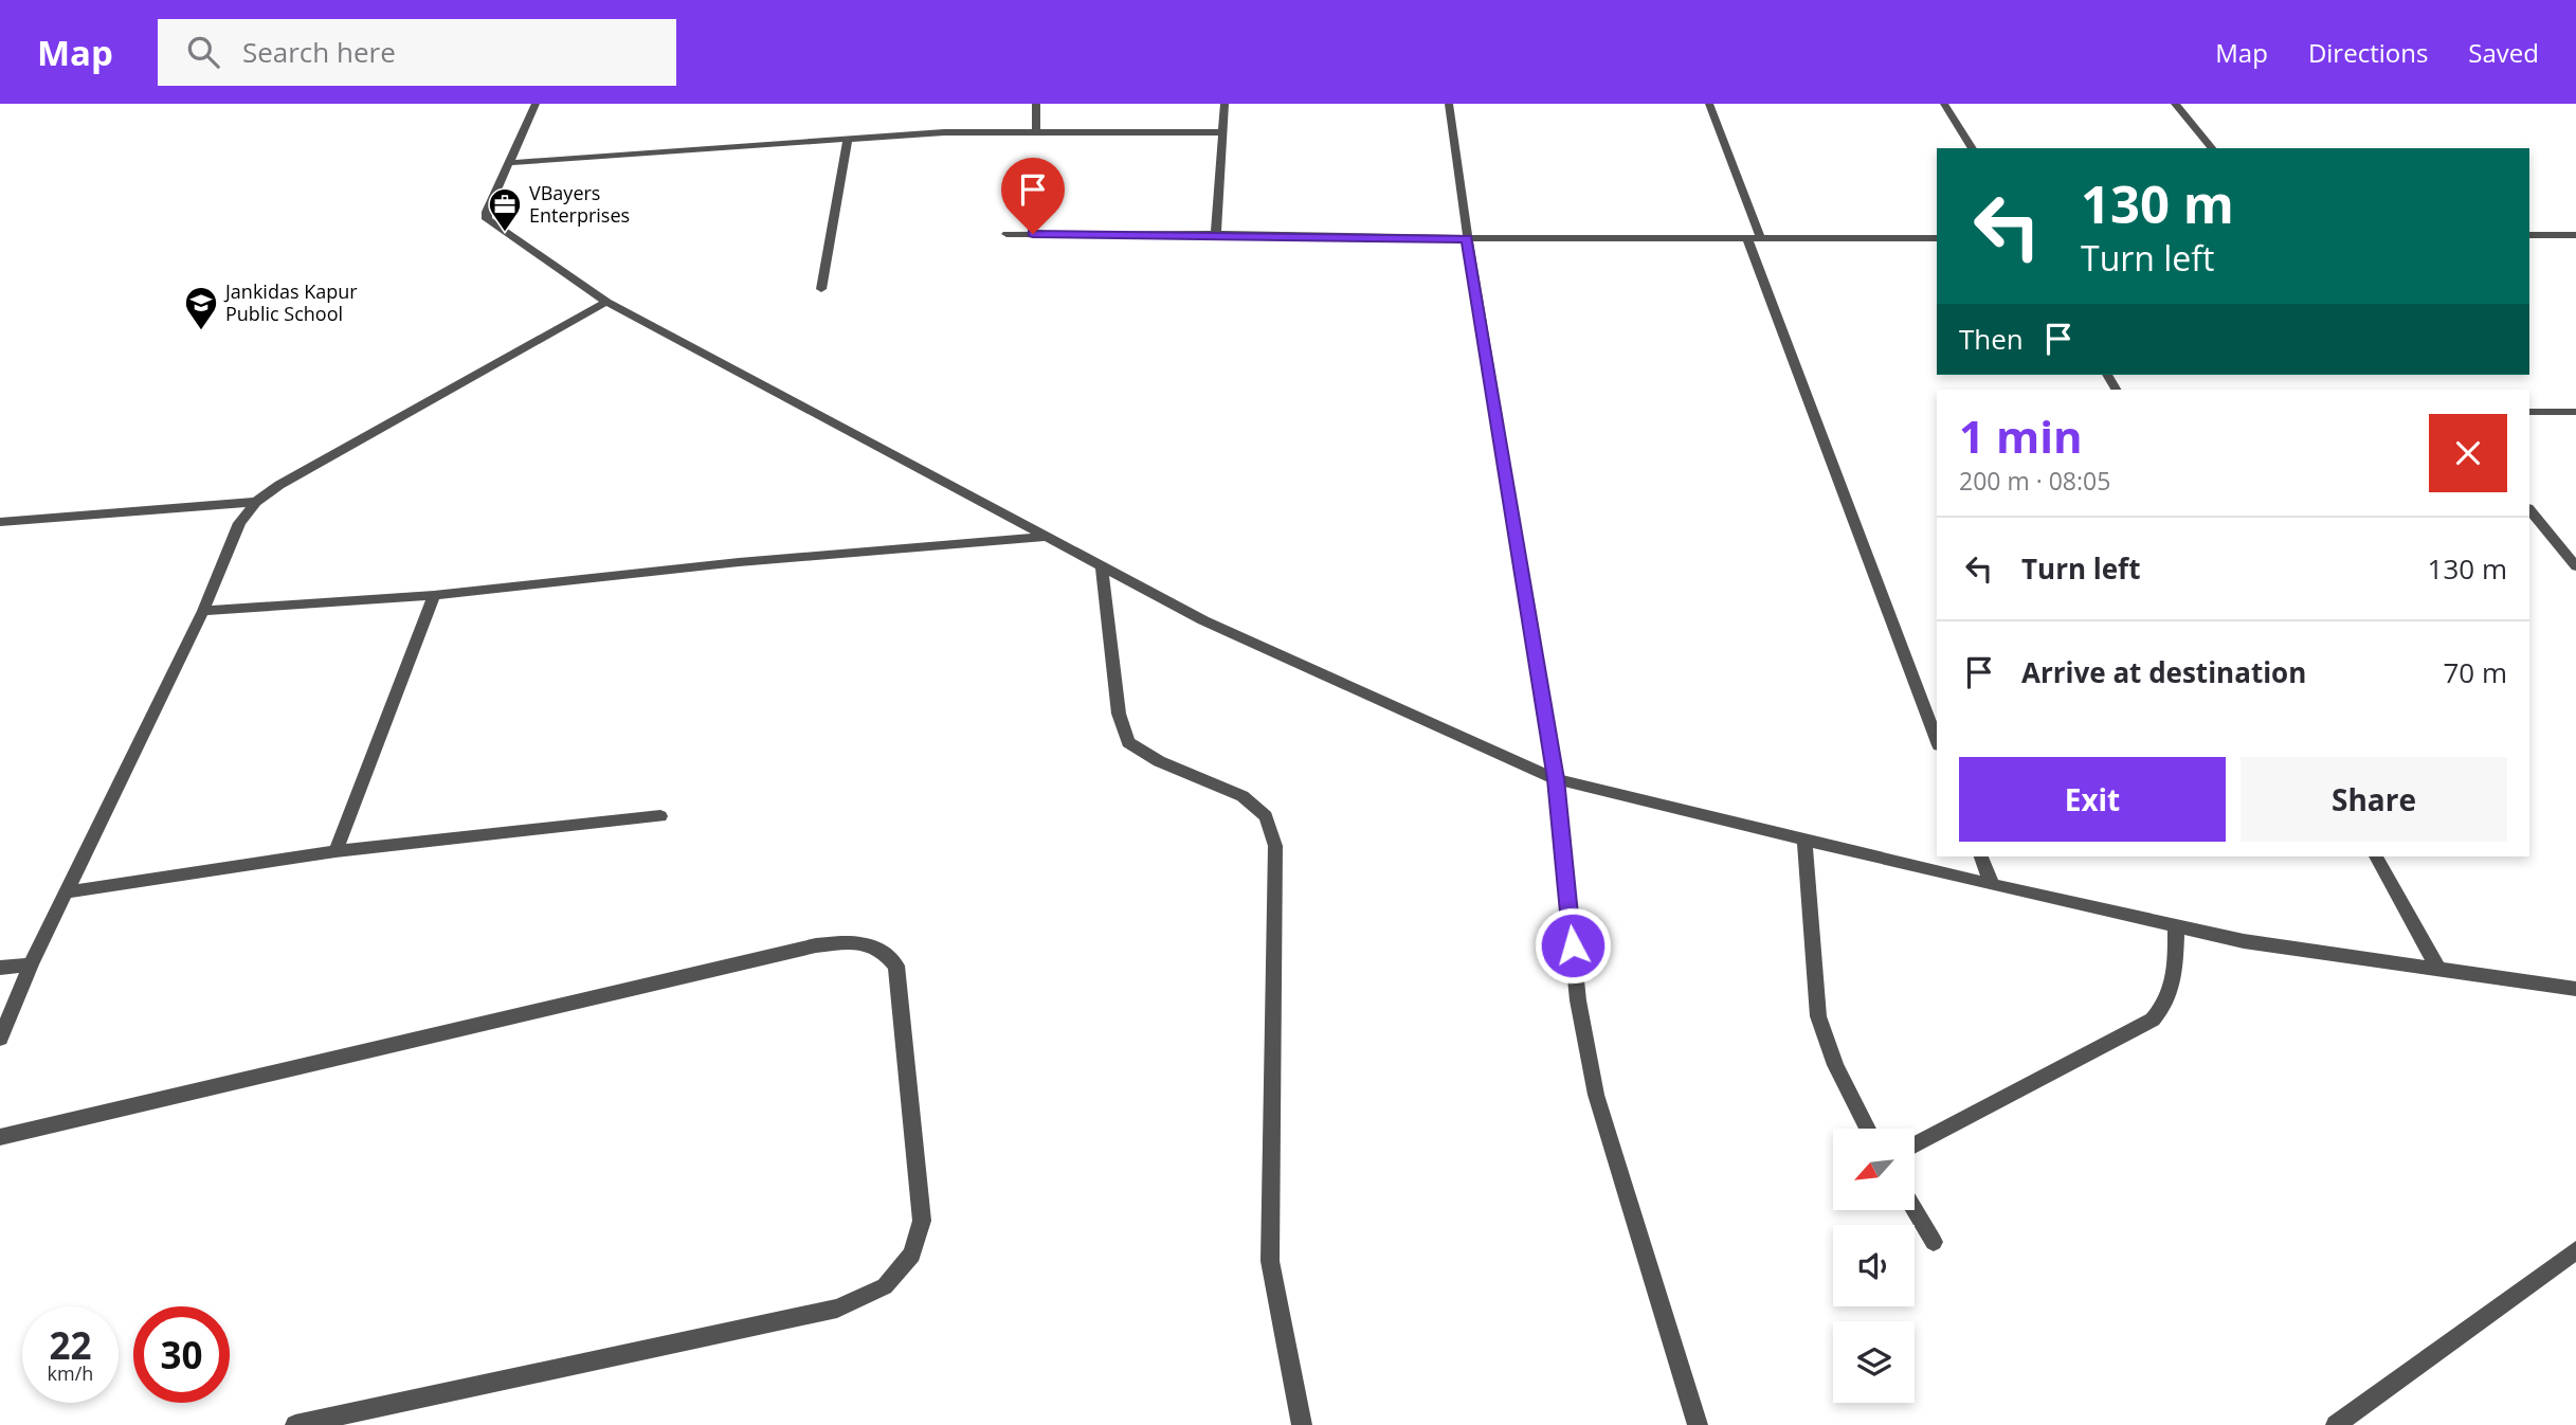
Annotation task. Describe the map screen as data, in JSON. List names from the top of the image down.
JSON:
{
  "places": {
    "office": ["VBayers Enterprises"],
    "school or university": ["Jankidas Kapur Public School"]
  },
  "north": "bottom left",
  "page": {
    "header": "Map",
    "search": "Search here",
    "nav": ["Map", "Directions", "Saved"],
    "turn": ["130 m", "Turn left"],
    "then": "Then",
    "heading": ["1 min", "200 m · 08:05"],
    "list": [
      {
        "name": "Turn left",
        "value": "130 m"
      },
      {
        "name": "Arrive at destination",
        "value": "70 m"
      }
    ],
    "buttons": ["Exit", "Share"],
    "speed": "22 km/h",
    "limit": "30"
  }
}
